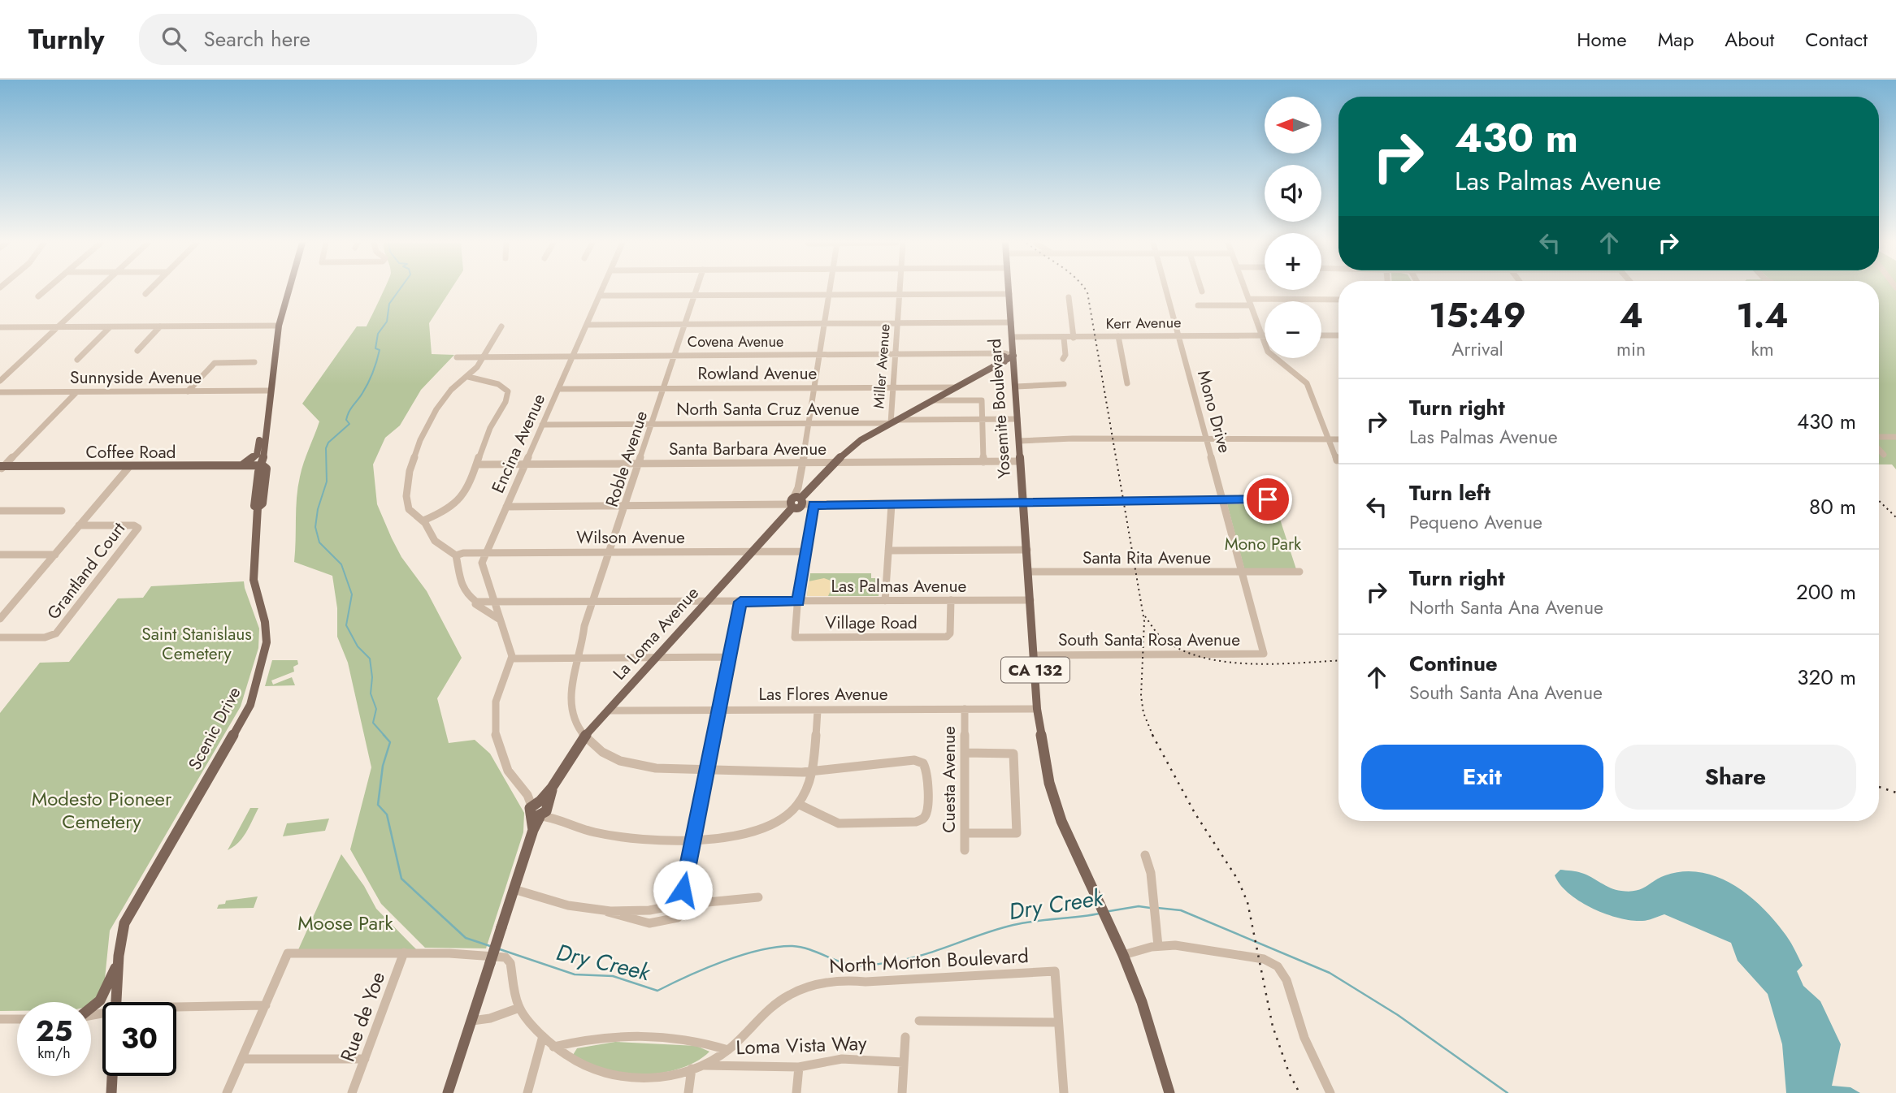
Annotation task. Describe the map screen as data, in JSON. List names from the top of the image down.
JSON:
{
  "streets": {
    "main road": [
      "Yosemite Boulevard",
      "Coffee Road",
      "La Loma Avenue",
      "CA 132",
      "Scenic Drive"
    ],
    "street": [
      "Kerr Avenue",
      "Covena Avenue",
      "Miller Avenue",
      "Rowland Avenue",
      "Sunnyside Avenue",
      "North Santa Cruz Avenue",
      "Mono Drive",
      "Encina Avenue",
      "Santa Barbara Avenue",
      "Roble Avenue",
      "Wilson Avenue",
      "Santa Rita Avenue",
      "Grantland Court",
      "Las Palmas Avenue",
      "Village Road",
      "South Santa Rosa Avenue",
      "Las Flores Avenue",
      "Cuesta Avenue",
      "North Morton Boulevard",
      "Rue de Yoe",
      "Loma Vista Way"
    ]
  },
  "crossings": [
    ["Kerr Avenue", "Yosemite Boulevard"],
    ["Kerr Avenue", "Mono Drive"],
    ["Covena Avenue", "Miller Avenue"],
    ["Covena Avenue", "Yosemite Boulevard"],
    ["Covena Avenue", "Encina Avenue"],
    ["Covena Avenue", "Roble Avenue"],
    ["Covena Avenue", "La Loma Avenue"],
    ["Miller Avenue", "Rowland Avenue"],
    ["Miller Avenue", "North Santa Cruz Avenue"],
    ["Miller Avenue", "La Loma Avenue"],
    ["Rowland Avenue", "Encina Avenue"],
    ["Rowland Avenue", "Roble Avenue"],
    ["Rowland Avenue", "La Loma Avenue"],
    ["Sunnyside Avenue", "Scenic Drive"],
    ["Yosemite Boulevard", "North Santa Cruz Avenue"],
    ["Yosemite Boulevard", "Santa Barbara Avenue"],
    ["Yosemite Boulevard", "Santa Rita Avenue"],
    ["Yosemite Boulevard", "Las Palmas Avenue"],
    ["Yosemite Boulevard", "La Loma Avenue"],
    ["Yosemite Boulevard", "South Santa Rosa Avenue"],
    ["Yosemite Boulevard", "Las Flores Avenue"],
    ["North Santa Cruz Avenue", "Encina Avenue"],
    ["North Santa Cruz Avenue", "Roble Avenue"],
    ["North Santa Cruz Avenue", "La Loma Avenue"],
    ["Mono Drive", "Santa Rita Avenue"],
    ["Mono Drive", "South Santa Rosa Avenue"],
    ["Encina Avenue", "Santa Barbara Avenue"],
    ["Encina Avenue", "Wilson Avenue"],
    ["Encina Avenue", "Las Palmas Avenue"],
    ["Santa Barbara Avenue", "Roble Avenue"],
    ["Santa Barbara Avenue", "La Loma Avenue"],
    ["Coffee Road", "Scenic Drive"],
    ["Roble Avenue", "Wilson Avenue"],
    ["Roble Avenue", "Las Palmas Avenue"],
    ["Roble Avenue", "La Loma Avenue"],
    ["Wilson Avenue", "La Loma Avenue"],
    ["Las Palmas Avenue", "Village Road"],
    ["Las Palmas Avenue", "La Loma Avenue"],
    ["La Loma Avenue", "Las Flores Avenue"],
    ["Las Flores Avenue", "Cuesta Avenue"],
    ["North Morton Boulevard", "Rue de Yoe"],
    ["North Morton Boulevard", "Loma Vista Way"]
  ],
  "water": ["Dry Creek"],
  "parks": [
    "Mono Park",
    "Saint Stanislaus Cemetery",
    "Modesto Pioneer Cemetery",
    "Moose Park"
  ],
  "north": "left",
  "page": {
    "header": "Turnly",
    "search": "Search here",
    "nav": [
      "Home",
      "Map",
      "About",
      "Contact"
    ],
    "map_buttons": ["+", "−"],
    "turn": ["430 m", "Las Palmas Avenue"],
    "eta": [
      "15:49",
      "Arrival",
      "4",
      "min",
      "1.4",
      "km"
    ],
    "list": [
      {
        "name": "Turn right",
        "note": "Las Palmas Avenue",
        "value": "430 m"
      },
      {
        "name": "Turn left",
        "note": "Pequeno Avenue",
        "value": "80 m"
      },
      {
        "name": "Turn right",
        "note": "North Santa Ana Avenue",
        "value": "200 m"
      },
      {
        "name": "Continue",
        "note": "South Santa Ana Avenue",
        "value": "320 m"
      }
    ],
    "buttons": ["Exit", "Share"],
    "speed": "25 km/h",
    "limit": "30"
  }
}
